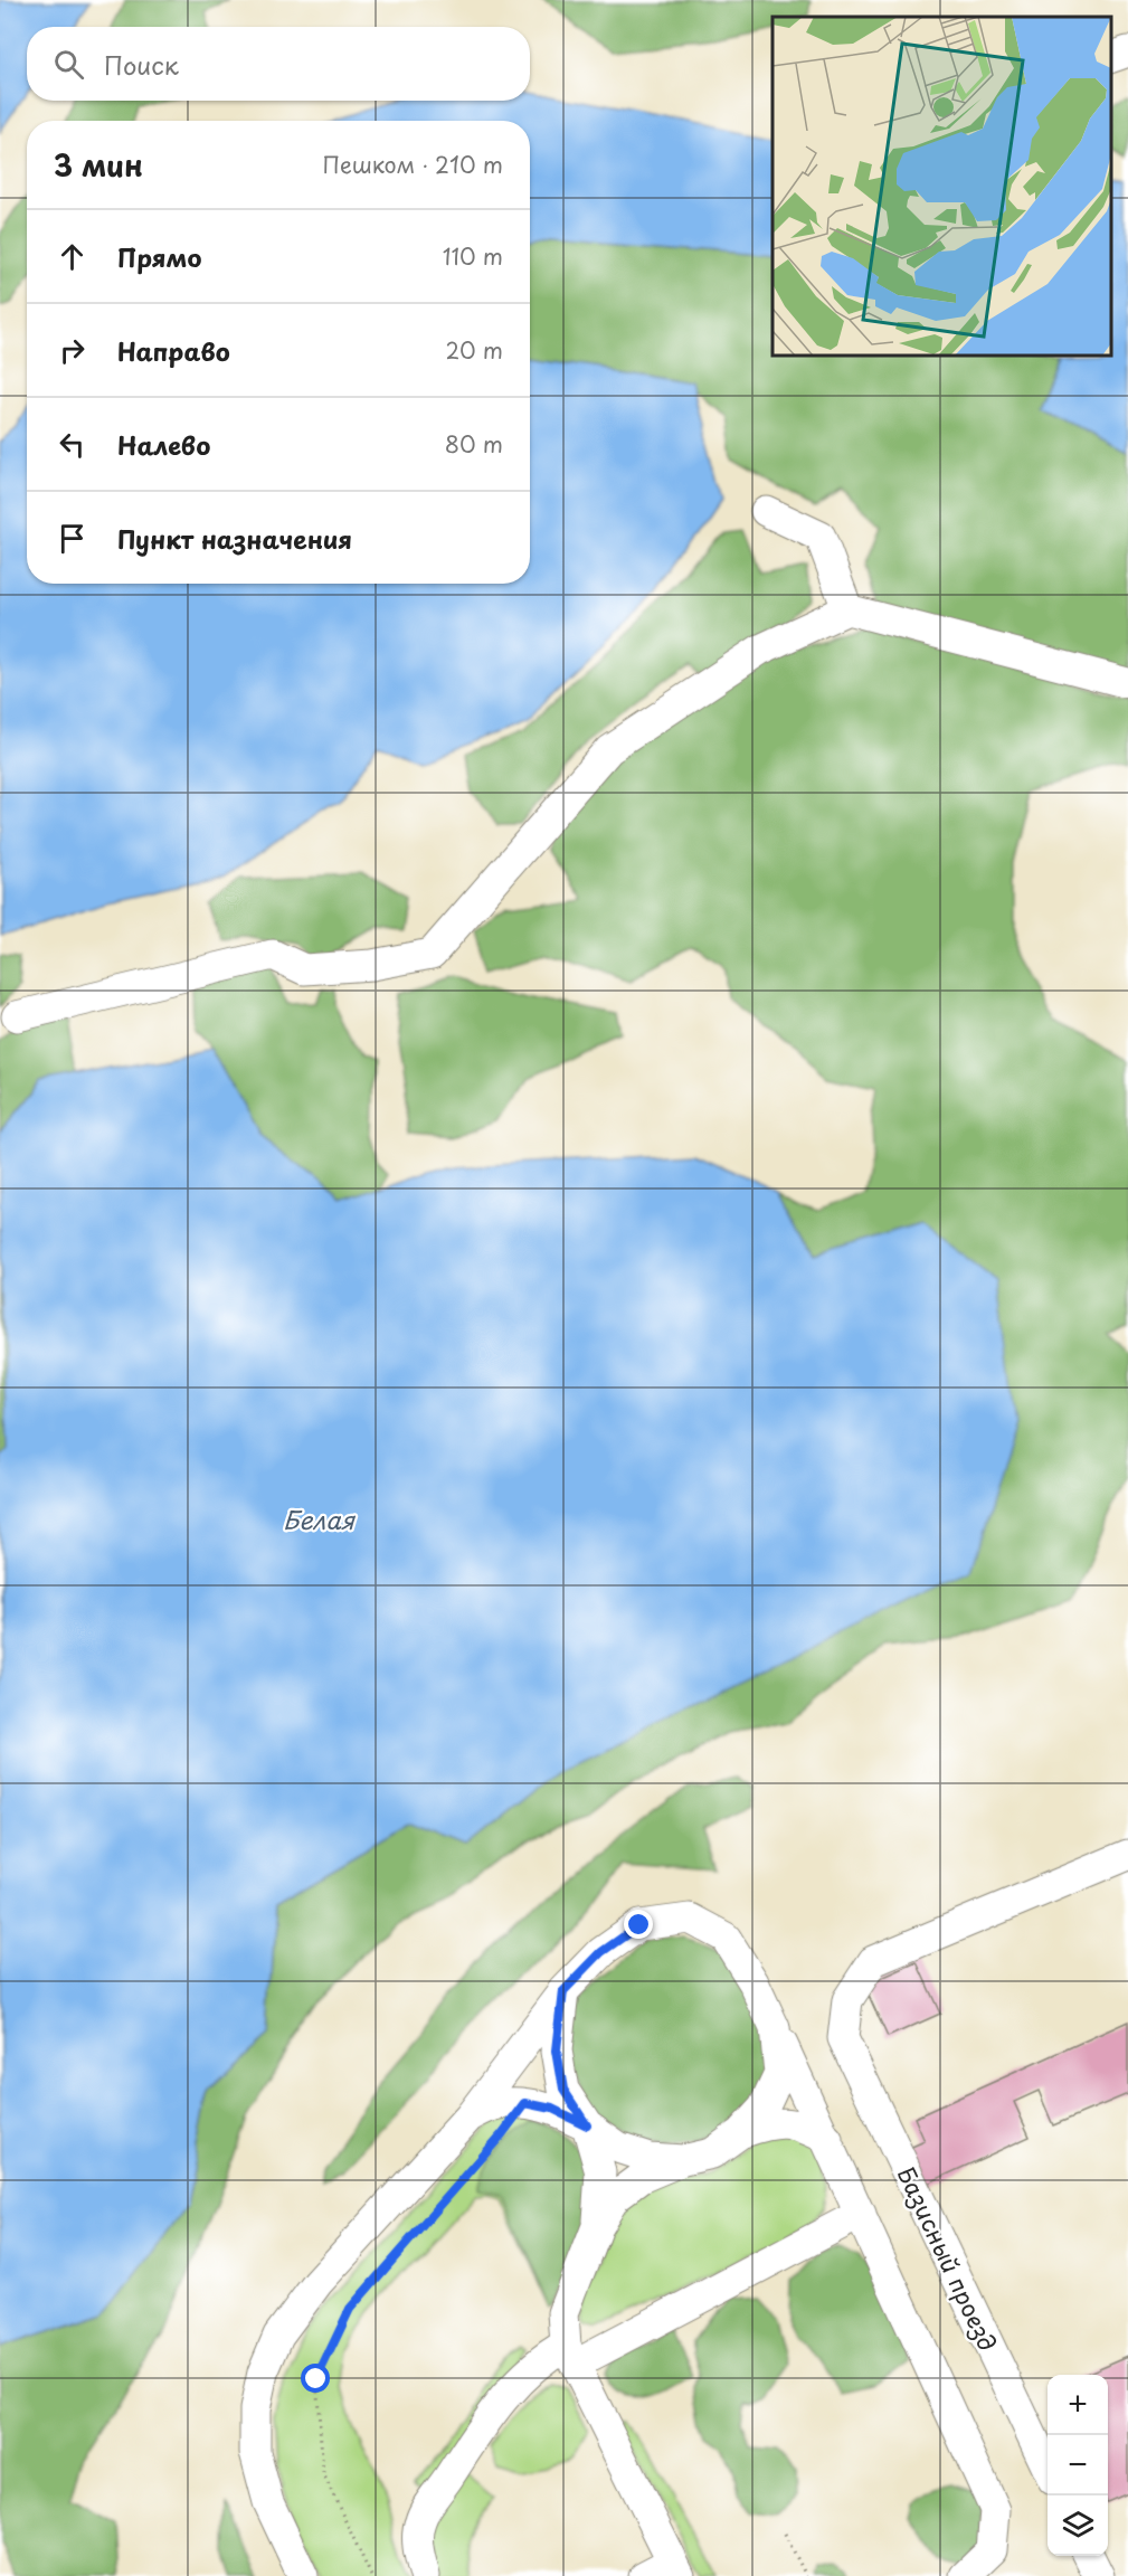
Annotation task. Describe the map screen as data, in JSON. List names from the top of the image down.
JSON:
{
  "streets": {
    "street": ["Базисный проезд"]
  },
  "water": ["Белая"],
  "page": {
    "search": "Поиск",
    "heading": ["3 мин", "Пешком · 210 m"],
    "list": [
      ["Прямо", "110 m"],
      ["Направо", "20 m"],
      ["Налево", "80 m"],
      "Пункт назначения"
    ],
    "map_buttons": ["+", "−"]
  }
}
